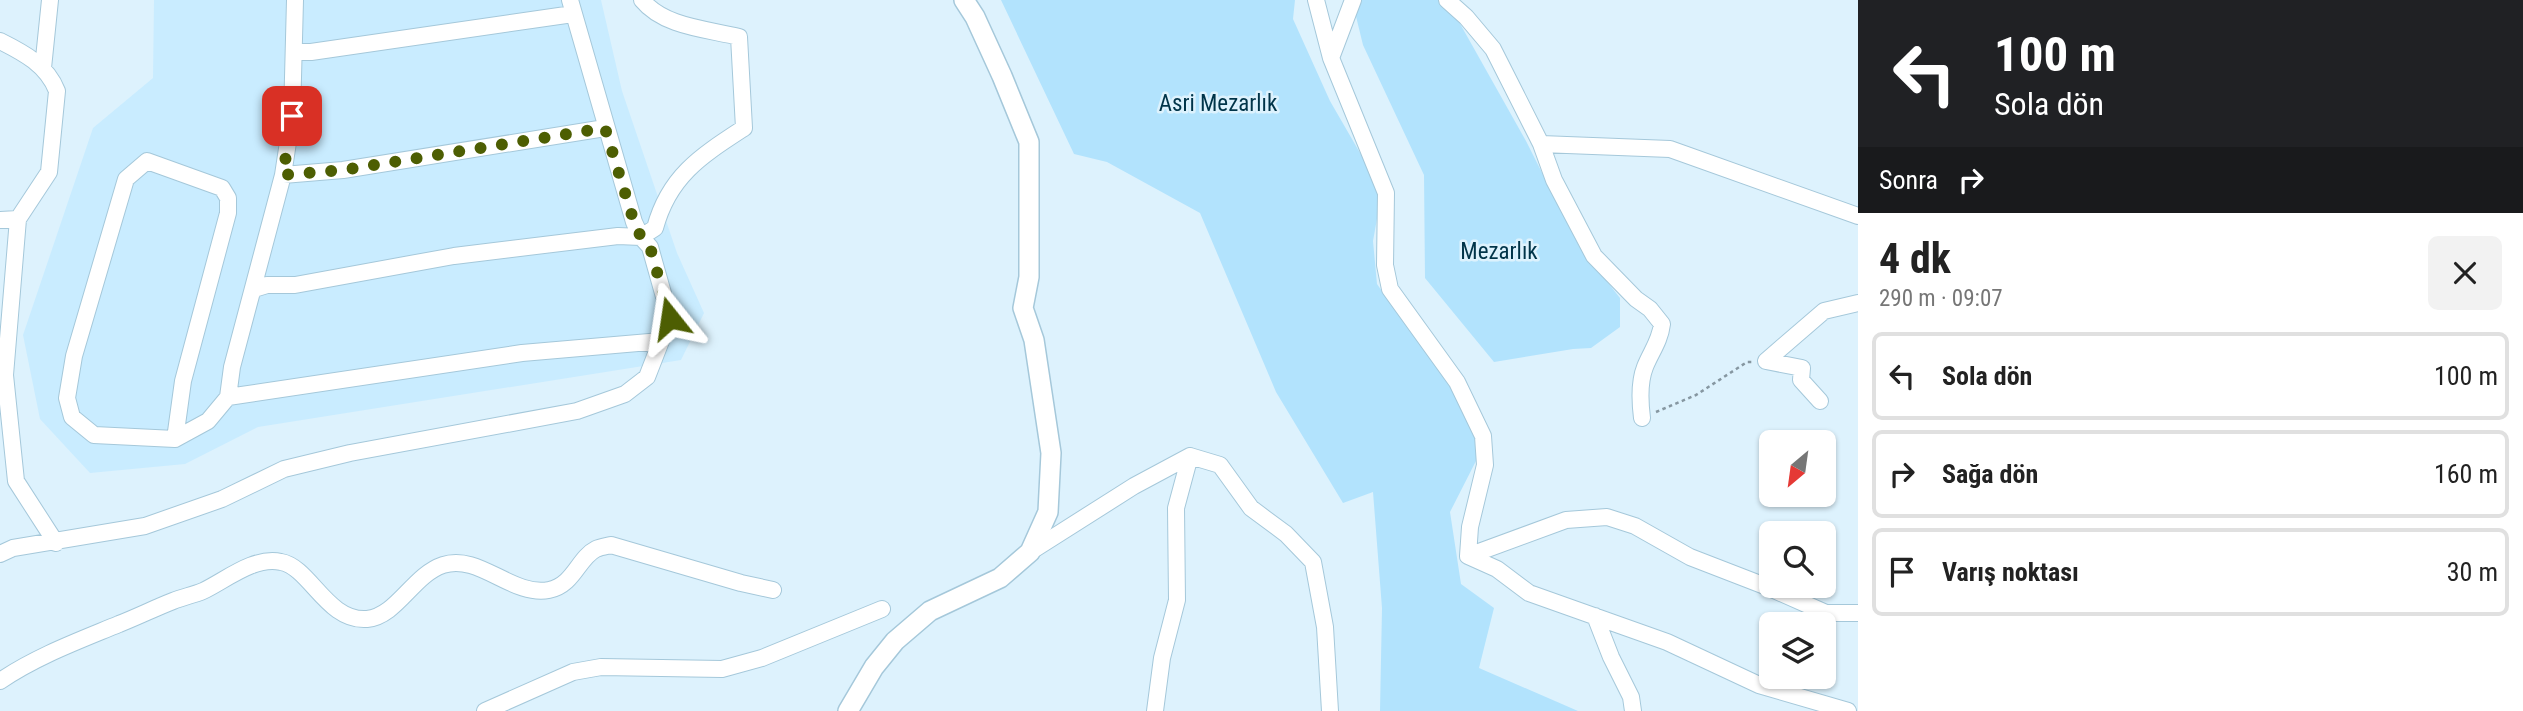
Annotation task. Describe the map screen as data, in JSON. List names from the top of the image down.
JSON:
{
  "parks": ["Asri Mezarlık", "Mezarlık"],
  "north": "bottom left",
  "page": {
    "turn": ["100 m", "Sola dön"],
    "then": "Sonra",
    "heading": ["4 dk", "290 m · 09:07"],
    "list": [
      {
        "name": "Sola dön",
        "value": "100 m"
      },
      {
        "name": "Sağa dön",
        "value": "160 m"
      },
      {
        "name": "Varış noktası",
        "value": "30 m"
      }
    ]
  }
}
